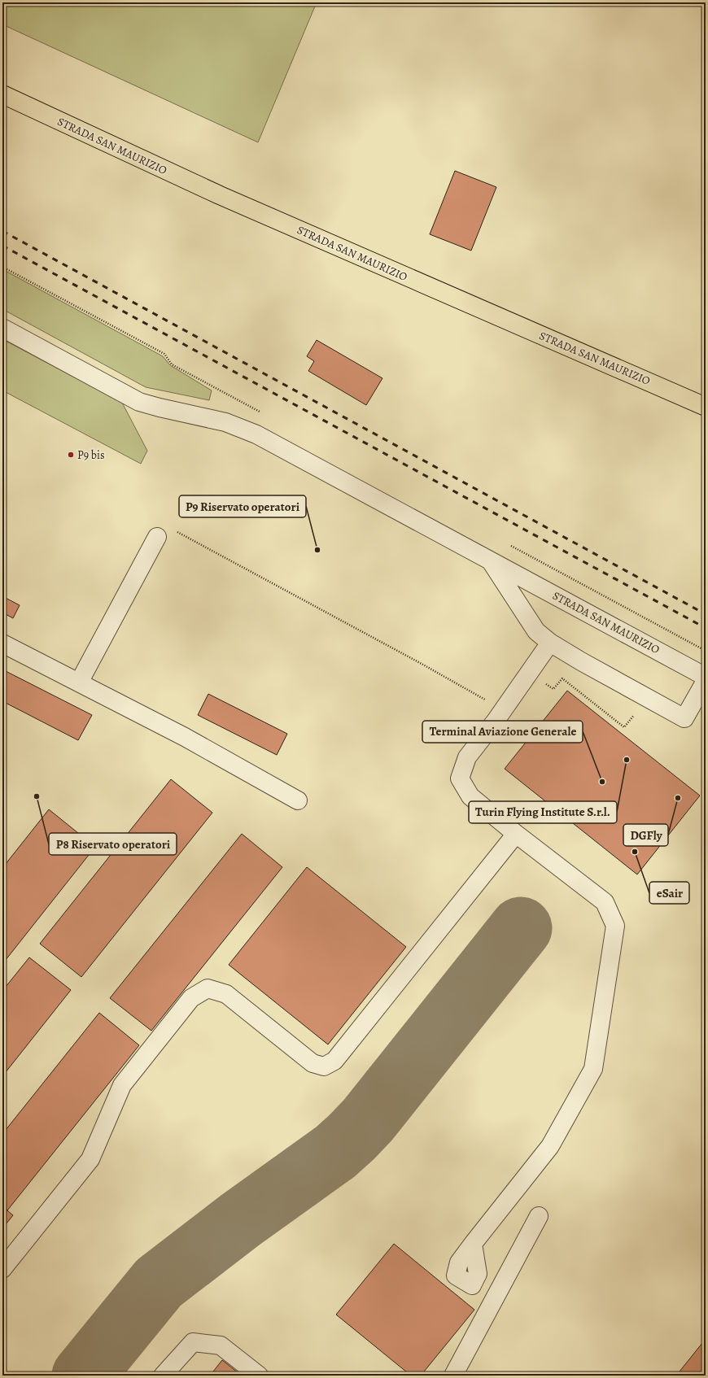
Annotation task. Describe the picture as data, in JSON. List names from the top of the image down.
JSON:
{
  "streets": {
    "main road": ["STRADA SAN MAURIZIO"]
  },
  "places": [
    "P9 bis",
    "P9 Riservato operatori",
    "Turin Flying Institute S.r.l.",
    "Terminal Aviazione Generale",
    "P8 Riservato operatori",
    "DGFly",
    "eSair"
  ]
}
